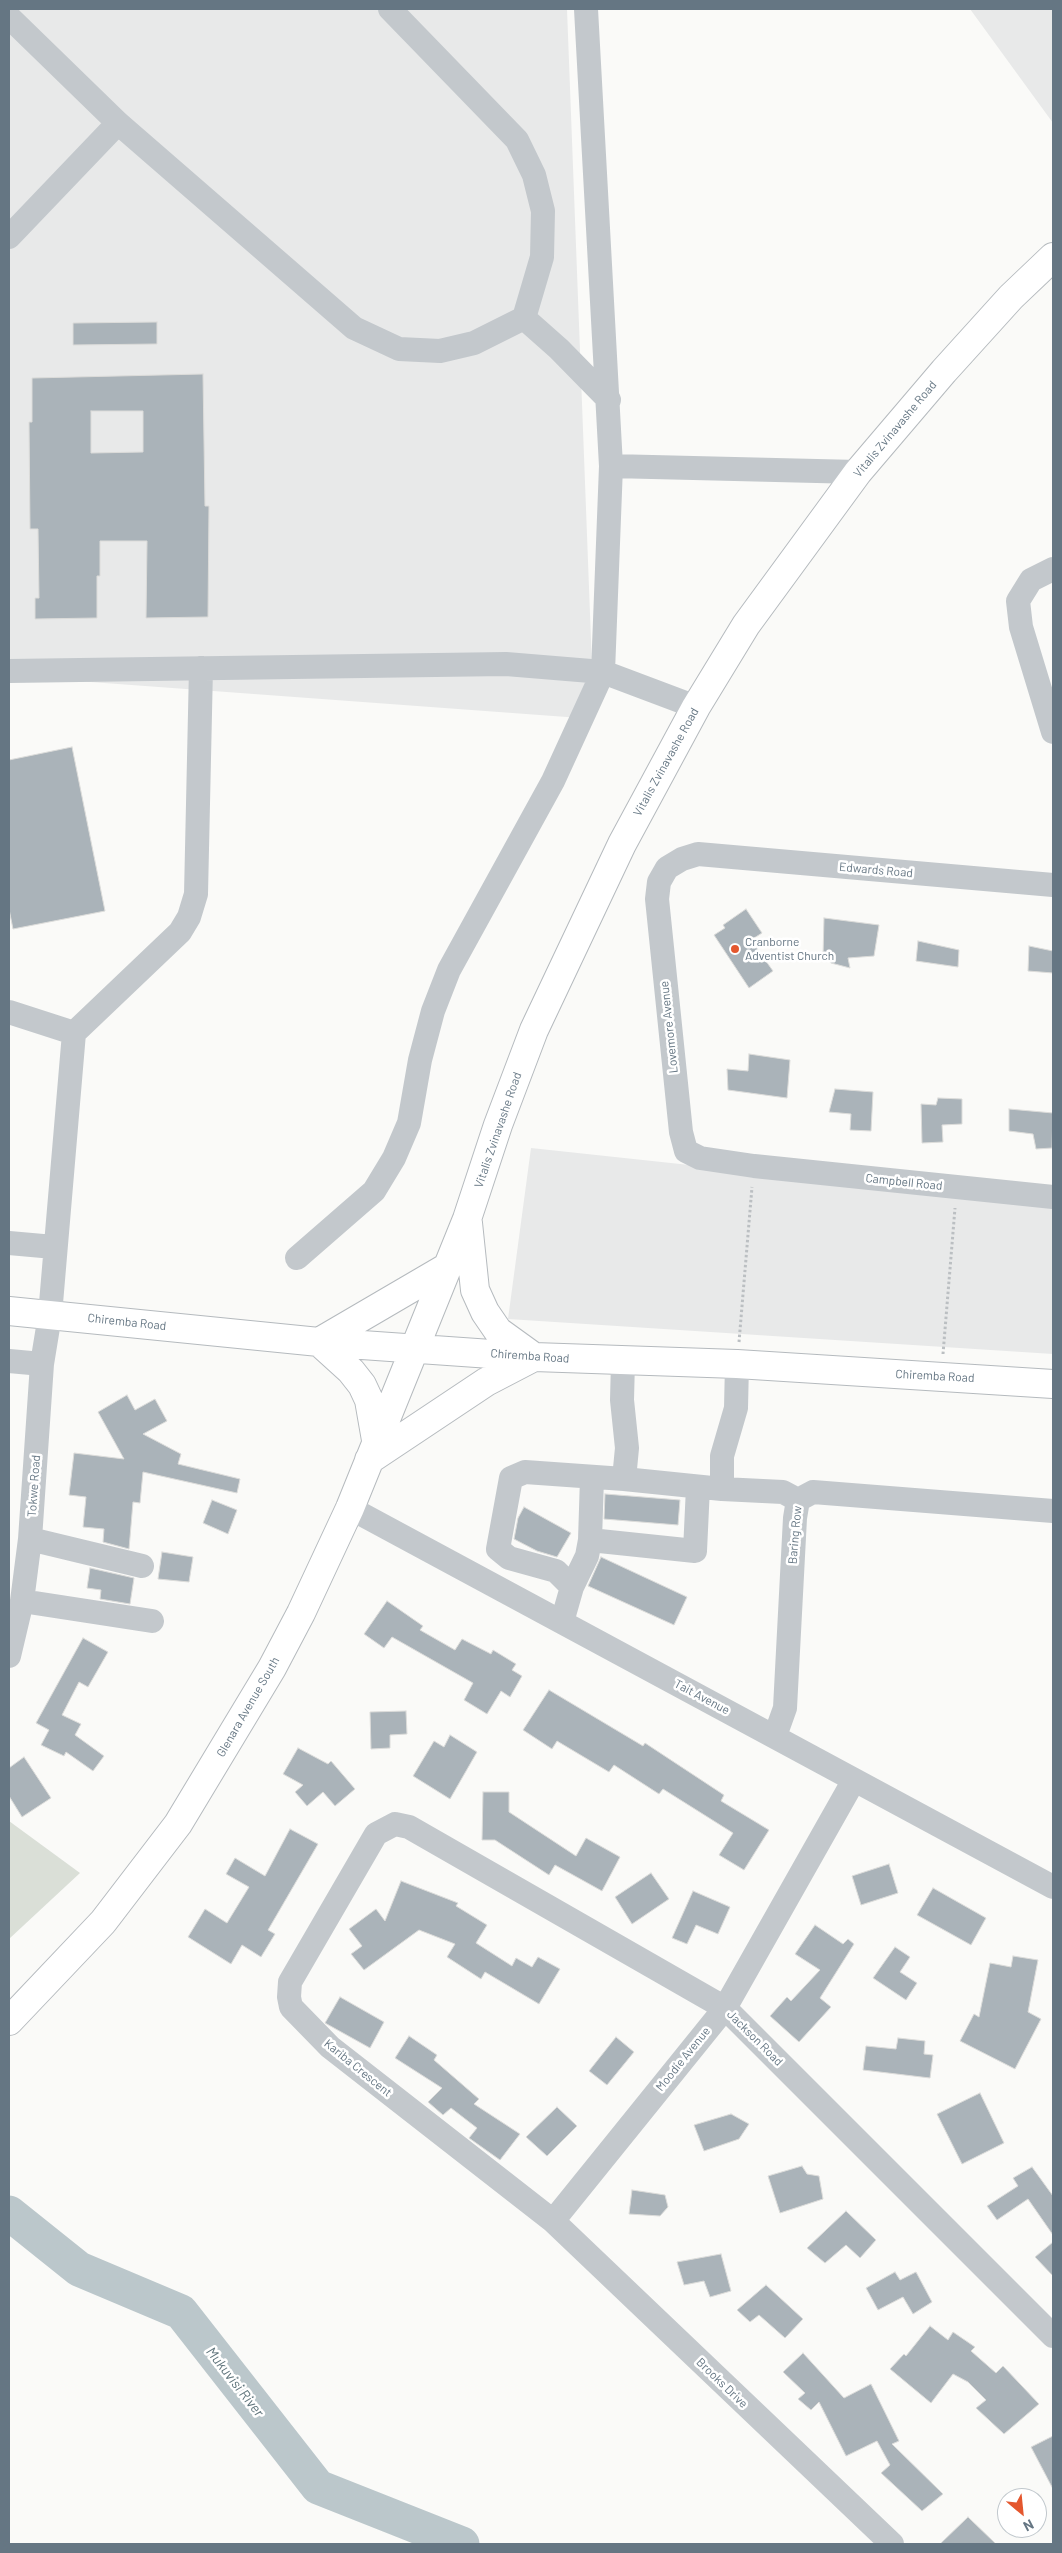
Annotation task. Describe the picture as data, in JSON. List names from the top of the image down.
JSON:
{
  "streets": {
    "main road": ["Vitalis Zvinavashe Road", "Chiremba Road", "Glenara Avenue South"],
    "street": [
      "Edwards Road",
      "Lovemore Avenue",
      "Campbell Road",
      "Tokwe Road",
      "Baring Row",
      "Tait Avenue",
      "Jackson Road",
      "Moodie Avenue",
      "Kariba Crescent",
      "Brooks Drive"
    ]
  },
  "crossings": [
    ["Vitalis Zvinavashe Road", "Chiremba Road"],
    ["Vitalis Zvinavashe Road", "Glenara Avenue South"],
    ["Edwards Road", "Lovemore Avenue"],
    ["Lovemore Avenue", "Campbell Road"],
    ["Chiremba Road", "Tokwe Road"],
    ["Chiremba Road", "Glenara Avenue South"],
    ["Baring Row", "Tait Avenue"],
    ["Tait Avenue", "Glenara Avenue South"],
    ["Tait Avenue", "Moodie Avenue"],
    ["Jackson Road", "Moodie Avenue"],
    ["Jackson Road", "Kariba Crescent"],
    ["Moodie Avenue", "Kariba Crescent"],
    ["Moodie Avenue", "Brooks Drive"],
    ["Kariba Crescent", "Brooks Drive"]
  ],
  "water": ["Mukuvisi River"],
  "places": ["Cranborne Adventist Church"],
  "north": "bottom right"
}
